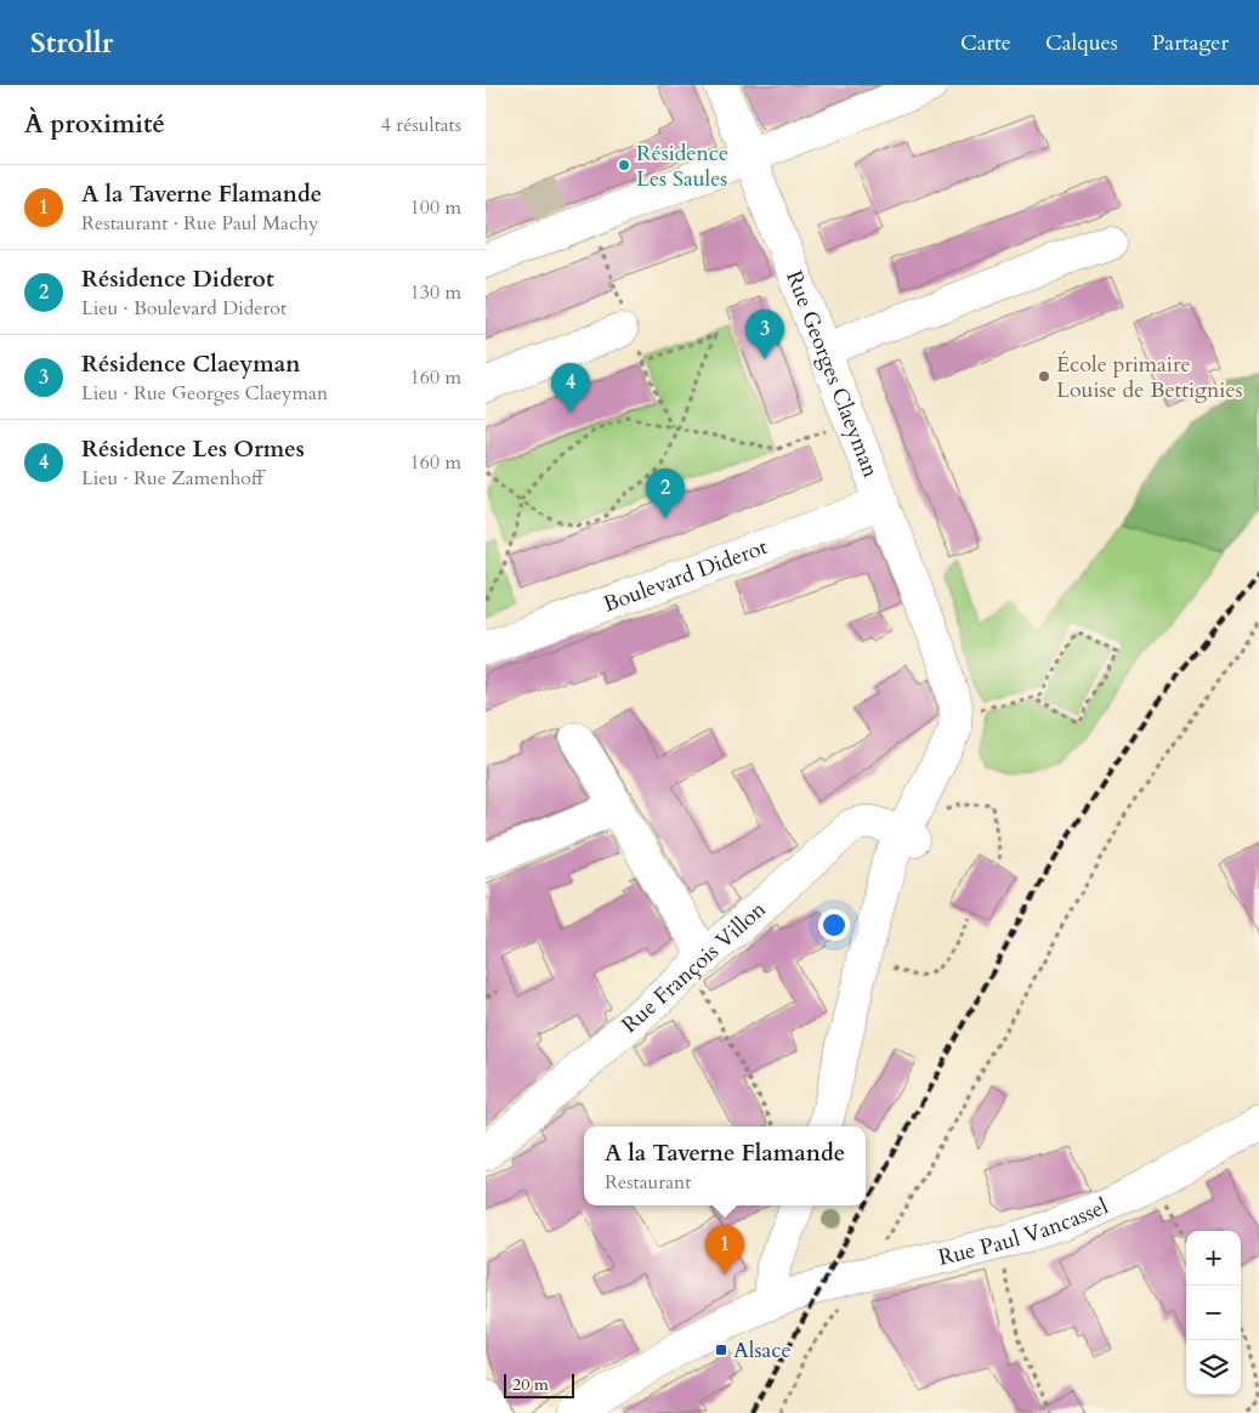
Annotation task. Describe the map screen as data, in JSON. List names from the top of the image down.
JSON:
{
  "streets": {
    "street": [
      "Rue Georges Claeyman",
      "Boulevard Diderot",
      "Rue François Villon",
      "Rue Paul Vancassel"
    ]
  },
  "crossings": [
    ["Rue Georges Claeyman", "Boulevard Diderot"]
  ],
  "places": {
    "other": ["Résidence Les Saules", "École primaire Louise de Bettignies"],
    "transit": ["Alsace"]
  },
  "scale_bar": "20 m",
  "page": {
    "header": "Strollr",
    "nav": ["Carte", "Calques", "Partager"],
    "heading": ["À proximité", "4 résultats"],
    "list": [
      {
        "mark": "1",
        "name": "A la Taverne Flamande",
        "note": "Restaurant · Rue Paul Machy",
        "value": "100 m"
      },
      {
        "mark": "2",
        "name": "Résidence Diderot",
        "note": "Lieu · Boulevard Diderot",
        "value": "130 m"
      },
      {
        "mark": "3",
        "name": "Résidence Claeyman",
        "note": "Lieu · Rue Georges Claeyman",
        "value": "160 m"
      },
      {
        "mark": "4",
        "name": "Résidence Les Ormes",
        "note": "Lieu · Rue Zamenhoff",
        "value": "160 m"
      }
    ],
    "pins": [
      "3",
      "4",
      "2",
      "1"
    ],
    "popup": ["A la Taverne Flamande", "Restaurant"],
    "map_buttons": ["+", "−"],
    "scale": "20 m"
  }
}
